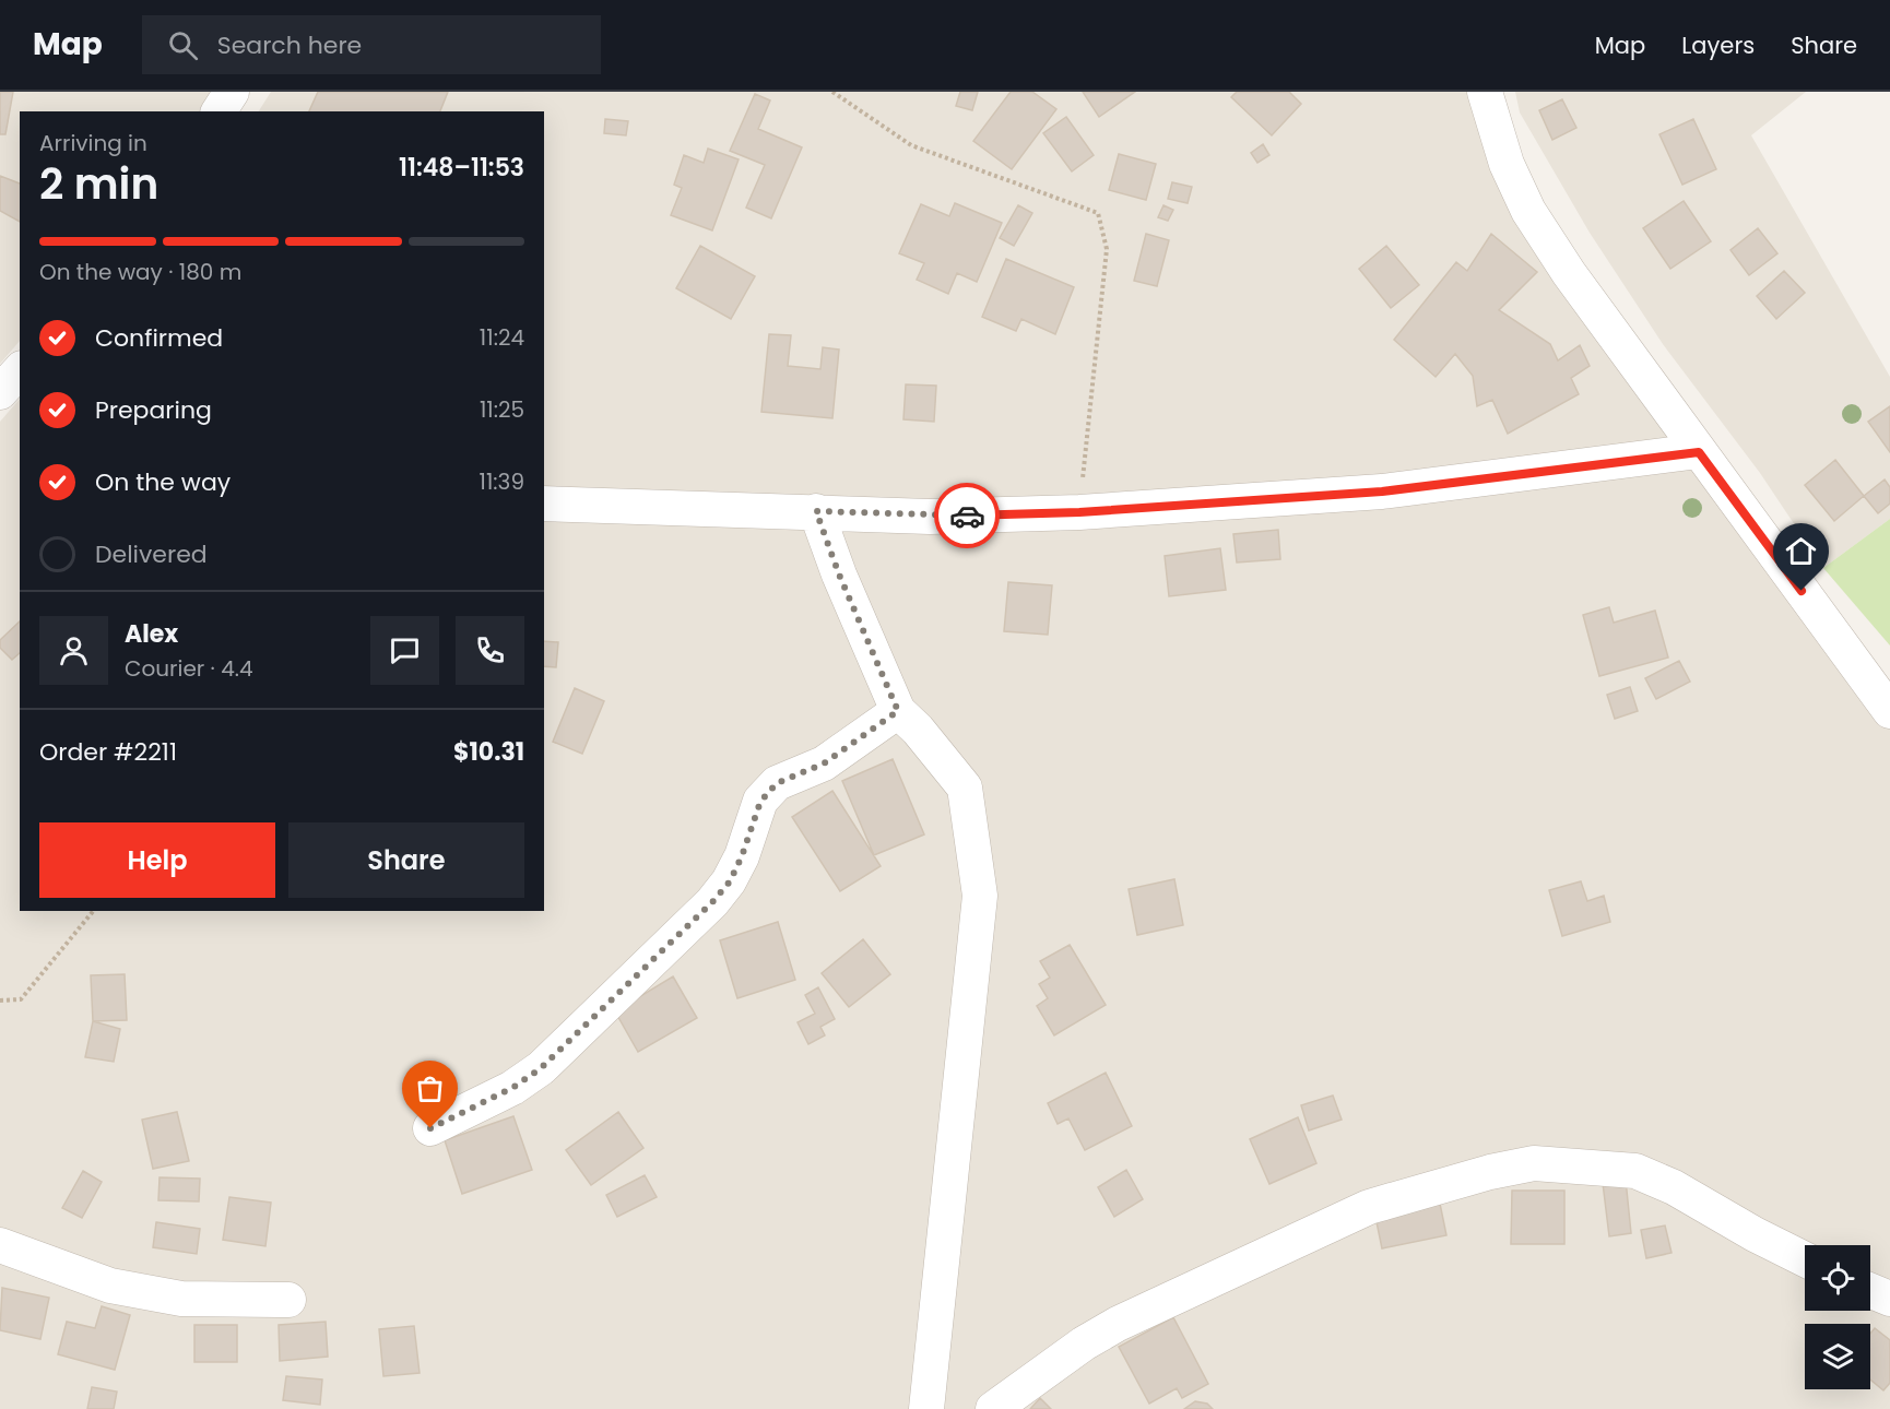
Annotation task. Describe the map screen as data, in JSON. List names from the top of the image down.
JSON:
{
  "page": {
    "header": "Map",
    "search": "Search here",
    "nav": ["Map", "Layers", "Share"],
    "heading": ["2 min", "Arriving in", "11:48–11:53"],
    "panel": [
      "Alex",
      "Courier · 4.4",
      "Order #2211",
      "$10.31"
    ],
    "bar": "On the way · 180 m",
    "list": [
      ["Confirmed", "11:24"],
      ["Preparing", "11:25"],
      ["On the way", "11:39"],
      "Delivered"
    ],
    "buttons": ["Help", "Share"]
  }
}
